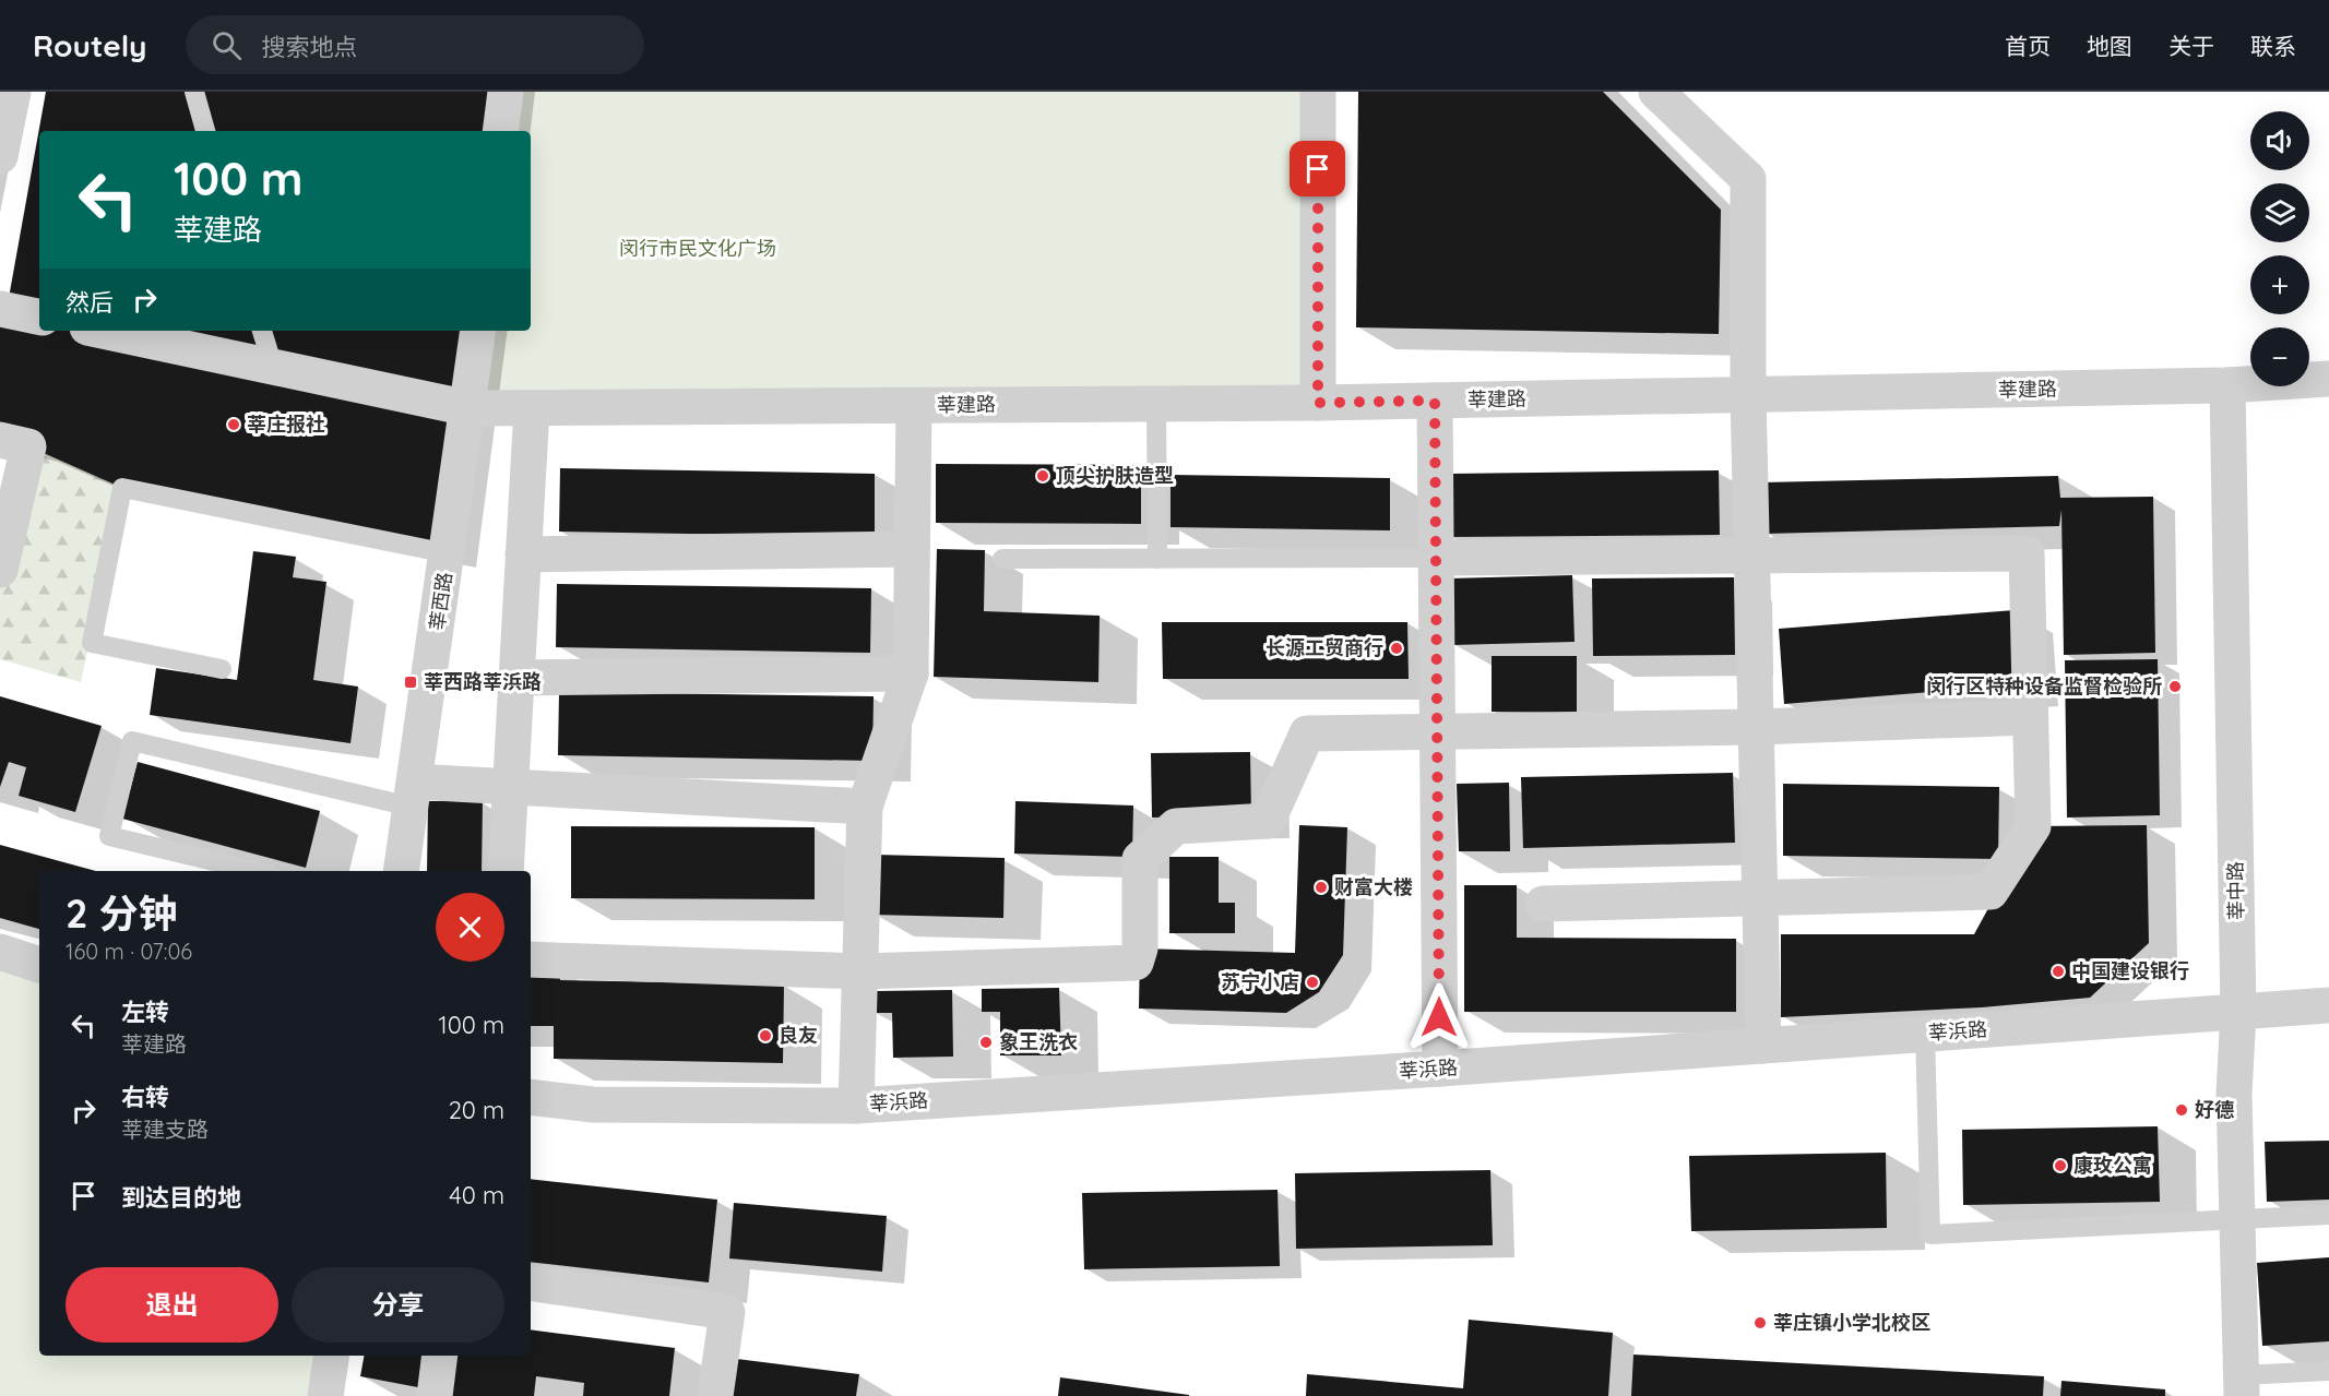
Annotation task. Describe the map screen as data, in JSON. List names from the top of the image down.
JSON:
{
  "streets": {
    "street": [
      "莘建路",
      "莘西路",
      "莘中路",
      "莘浜路"
    ]
  },
  "crossings": [
    ["莘建路", "莘西路"],
    ["莘建路", "莘中路"],
    ["莘中路", "莘浜路"]
  ],
  "parks": ["闵行市民文化广场"],
  "places": {
    "other": [
      "莘庄报社",
      "顶尖护肤造型",
      "长源工贸商行",
      "闵行区特种设备监督检验所",
      "财富大楼",
      "中国建设银行",
      "苏宁小店",
      "良友",
      "象王洗衣",
      "好德",
      "康玫公寓",
      "莘庄镇小学北校区"
    ],
    "transit": ["莘西路莘浜路"]
  },
  "page": {
    "header": "Routely",
    "search": "搜索地点",
    "nav": [
      "首页",
      "地图",
      "关于",
      "联系"
    ],
    "map_buttons": ["+", "−"],
    "turn": ["100 m", "莘建路"],
    "then": "然后",
    "heading": ["2 分钟", "160 m · 07:06"],
    "list": [
      {
        "name": "左转",
        "note": "莘建路",
        "value": "100 m"
      },
      {
        "name": "右转",
        "note": "莘建支路",
        "value": "20 m"
      },
      {
        "name": "到达目的地",
        "value": "40 m"
      }
    ],
    "buttons": ["退出", "分享"]
  }
}
